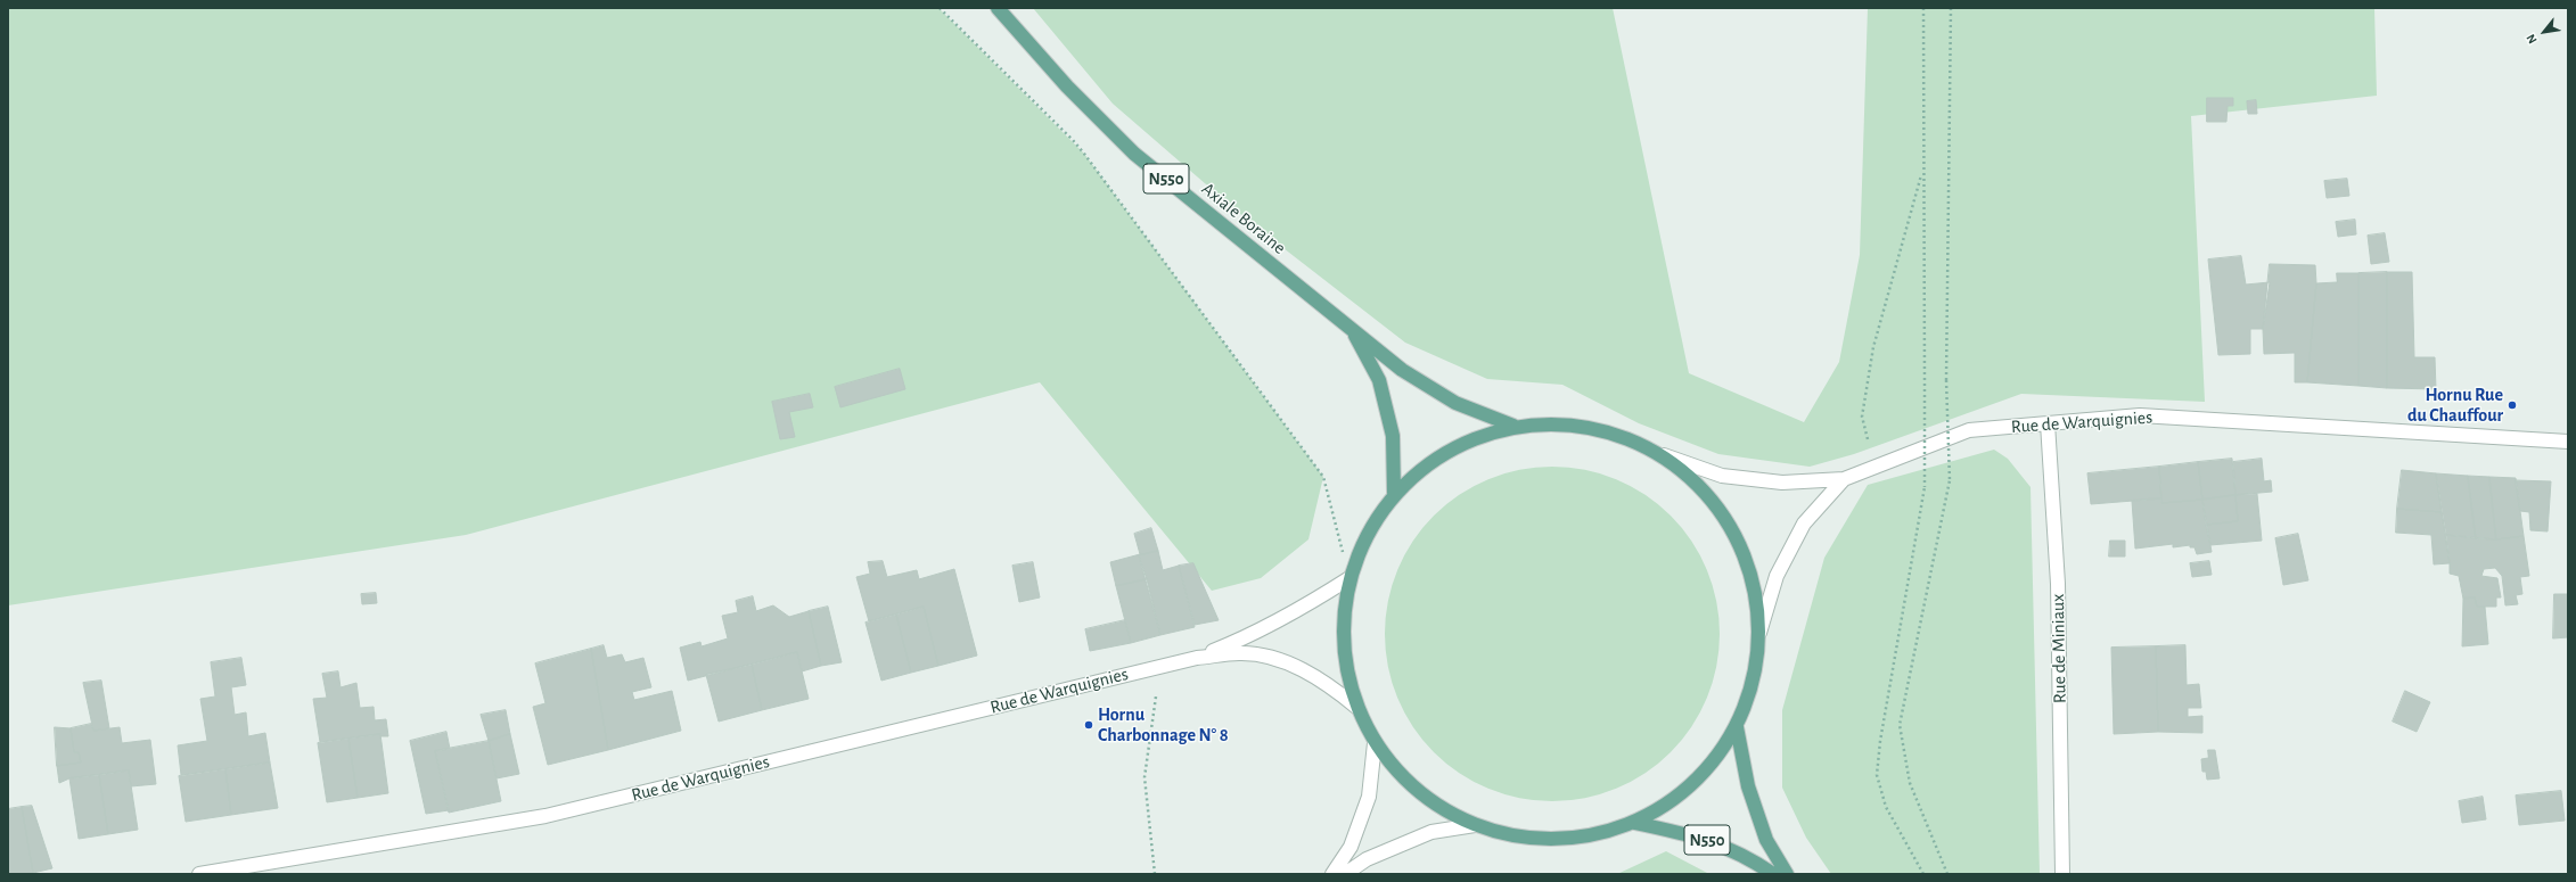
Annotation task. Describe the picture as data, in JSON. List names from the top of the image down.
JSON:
{
  "streets": {
    "main road": ["N550", "Axiale Boraine"],
    "street": ["Rue de Warquignies", "Rue de Miniaux"]
  },
  "crossings": [
    ["Rue de Warquignies", "Rue de Miniaux"]
  ],
  "places": ["Hornu Rue du Chauffour", "Hornu Charbonnage N° 8"],
  "north": "bottom left"
}
